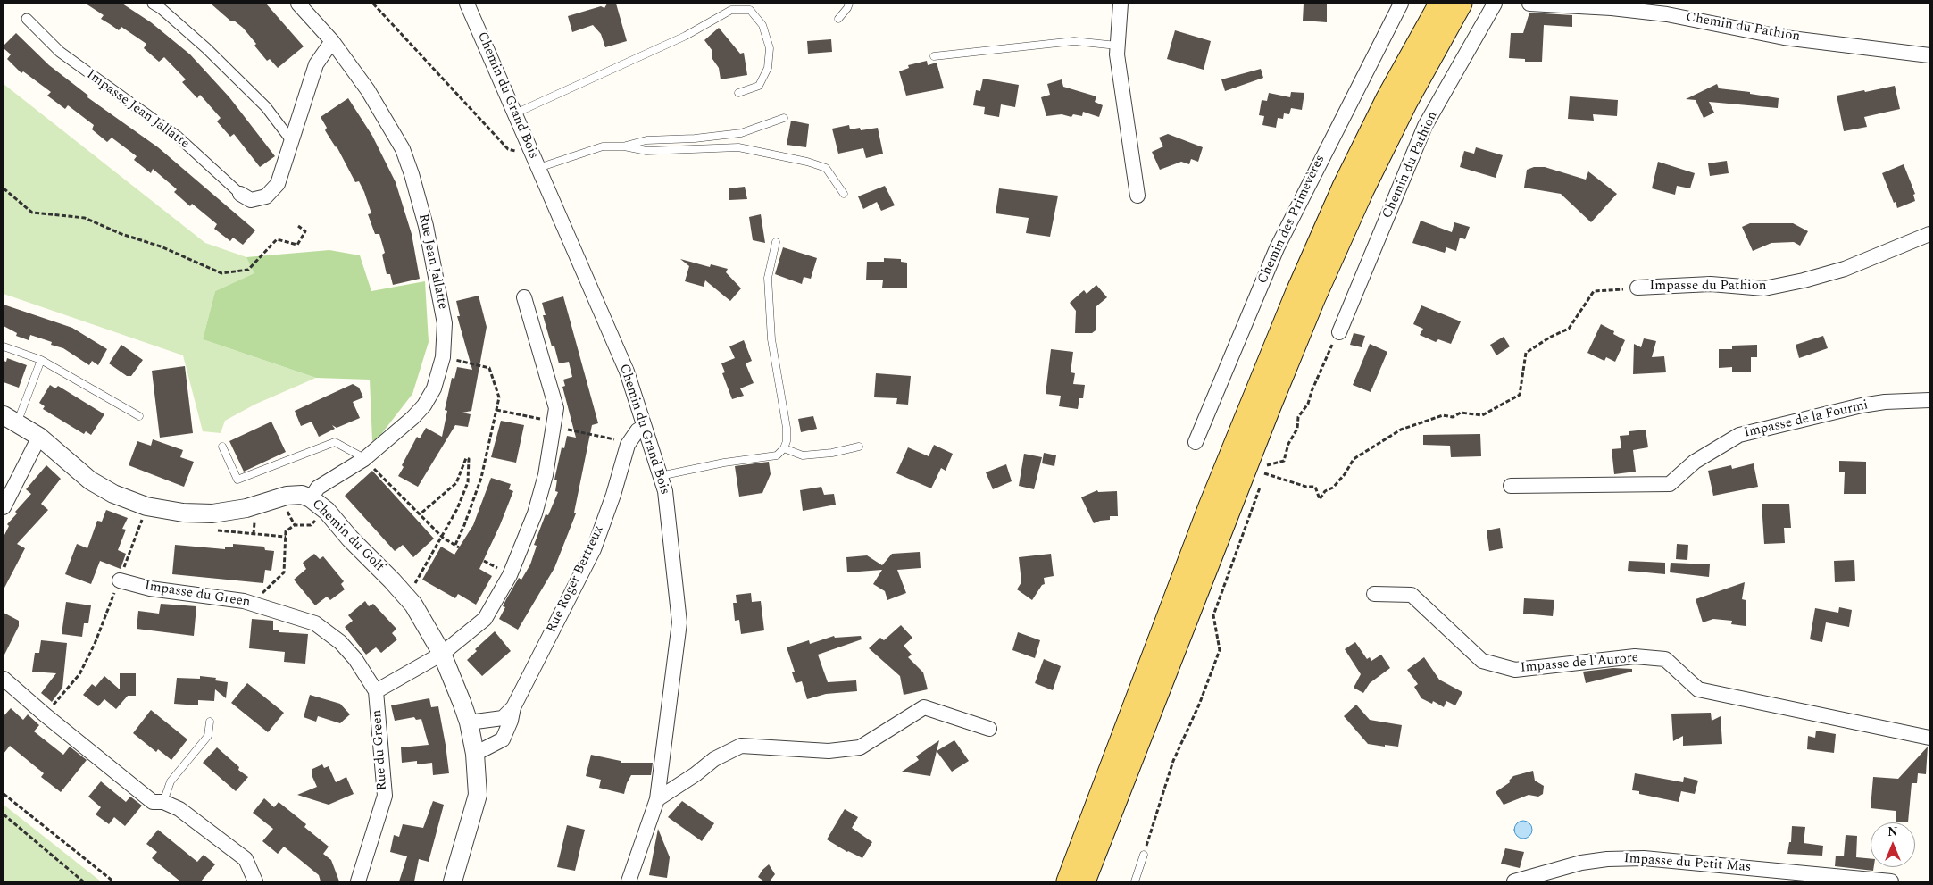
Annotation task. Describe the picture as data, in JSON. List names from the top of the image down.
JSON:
{
  "streets": {
    "street": [
      "Chemin du Pathion",
      "Chemin du Grand Bois",
      "Impasse Jean Jallatte",
      "Chemin des Primevères",
      "Rue Jean Jallatte",
      "Impasse du Pathion",
      "Impasse de la Fourmi",
      "Chemin du Golf",
      "Rue Roger Bertreux",
      "Impasse du Green",
      "Impasse de l'Aurore",
      "Rue du Green",
      "Impasse du Petit Mas"
    ]
  },
  "crossings": [
    ["Chemin du Grand Bois", "Rue Roger Bertreux"],
    ["Impasse Jean Jallatte", "Rue Jean Jallatte"],
    ["Rue Jean Jallatte", "Chemin du Golf"],
    ["Chemin du Golf", "Rue Roger Bertreux"],
    ["Chemin du Golf", "Rue du Green"],
    ["Impasse du Green", "Rue du Green"]
  ],
  "north": "top"
}
